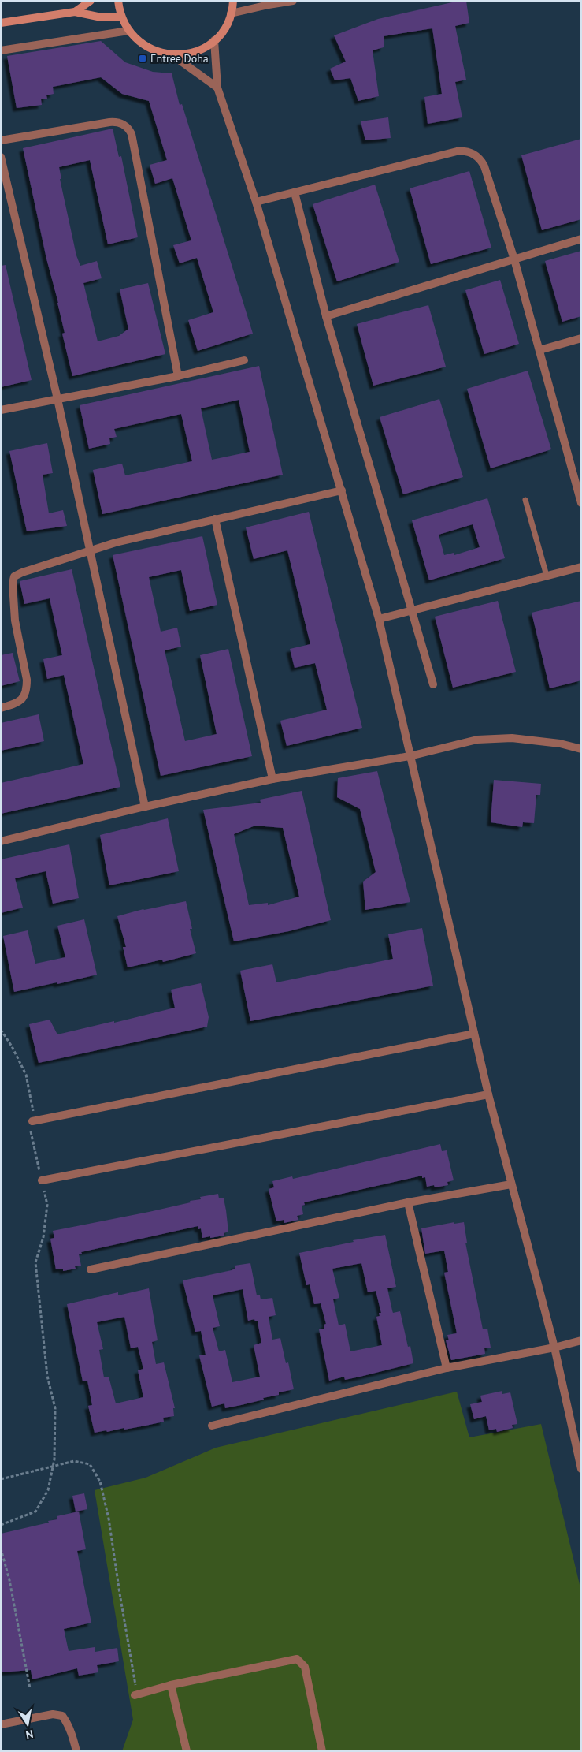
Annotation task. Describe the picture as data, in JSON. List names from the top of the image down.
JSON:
{
  "places": {
    "transit": ["Entree Doha"]
  },
  "north": "bottom"
}
